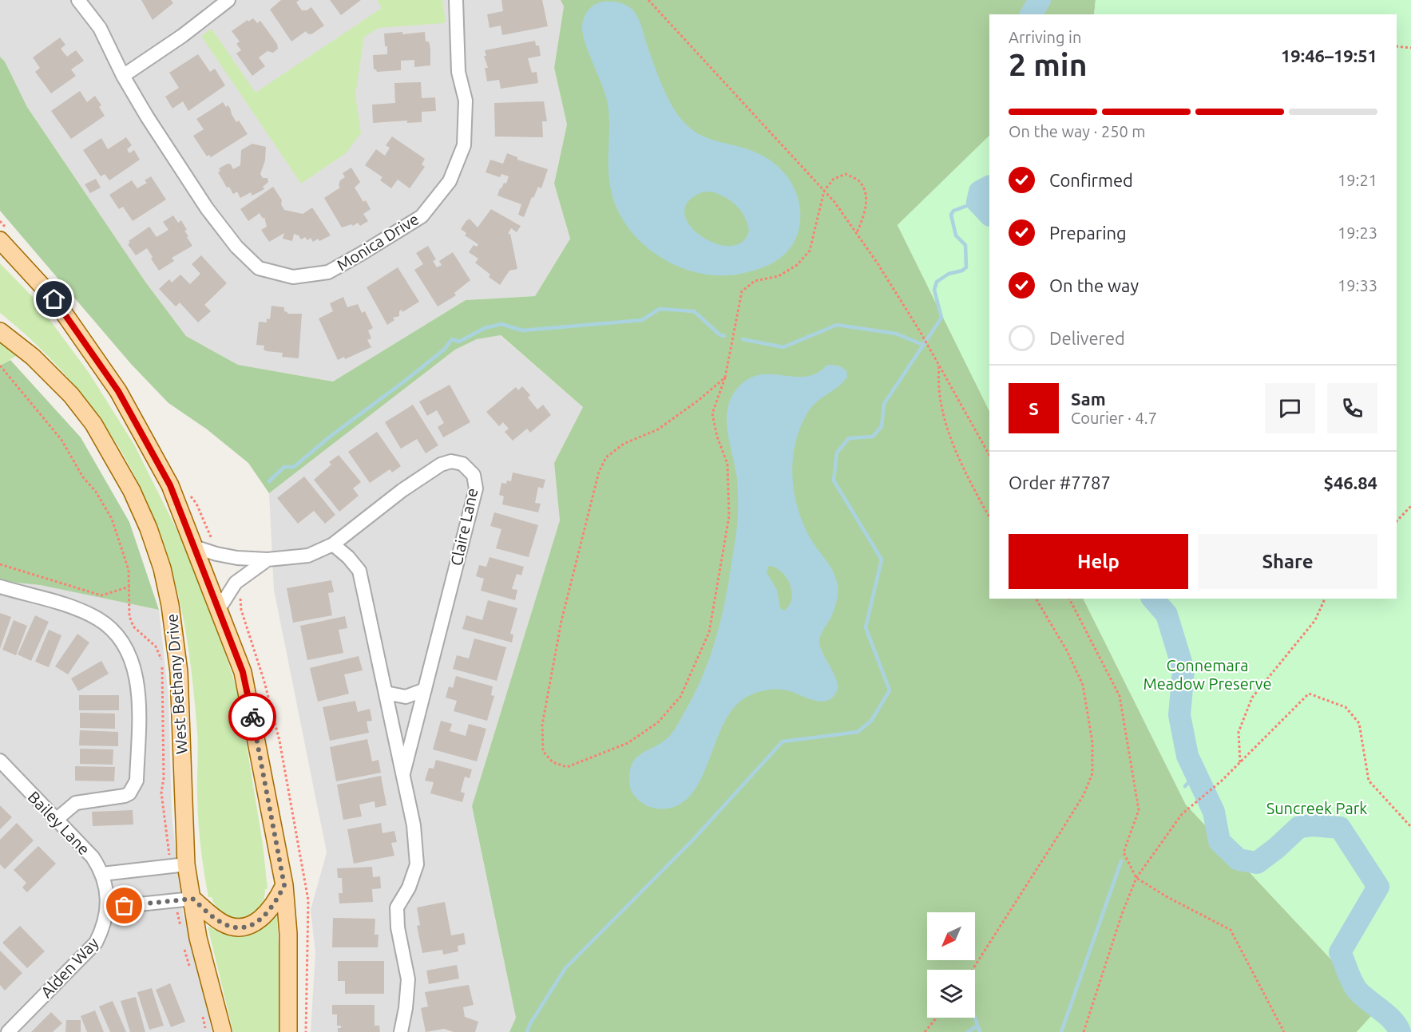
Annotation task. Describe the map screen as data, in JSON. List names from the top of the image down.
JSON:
{
  "streets": {
    "main road": ["West Bethany Drive"],
    "street": [
      "Monica Drive",
      "Claire Lane",
      "Bailey Lane",
      "Alden Way"
    ]
  },
  "crossings": [
    ["Bailey Lane", "Alden Way"]
  ],
  "parks": ["Connemara Meadow Preserve", "Suncreek Park"],
  "north": "bottom left",
  "page": {
    "heading": ["2 min", "Arriving in", "19:46–19:51"],
    "panel": [
      "Sam",
      "Courier · 4.7",
      "Order #7787",
      "$46.84"
    ],
    "bar": "On the way · 250 m",
    "list": [
      ["Confirmed", "19:21"],
      ["Preparing", "19:23"],
      ["On the way", "19:33"],
      "Delivered"
    ],
    "round": "S",
    "buttons": ["Help", "Share"]
  }
}
